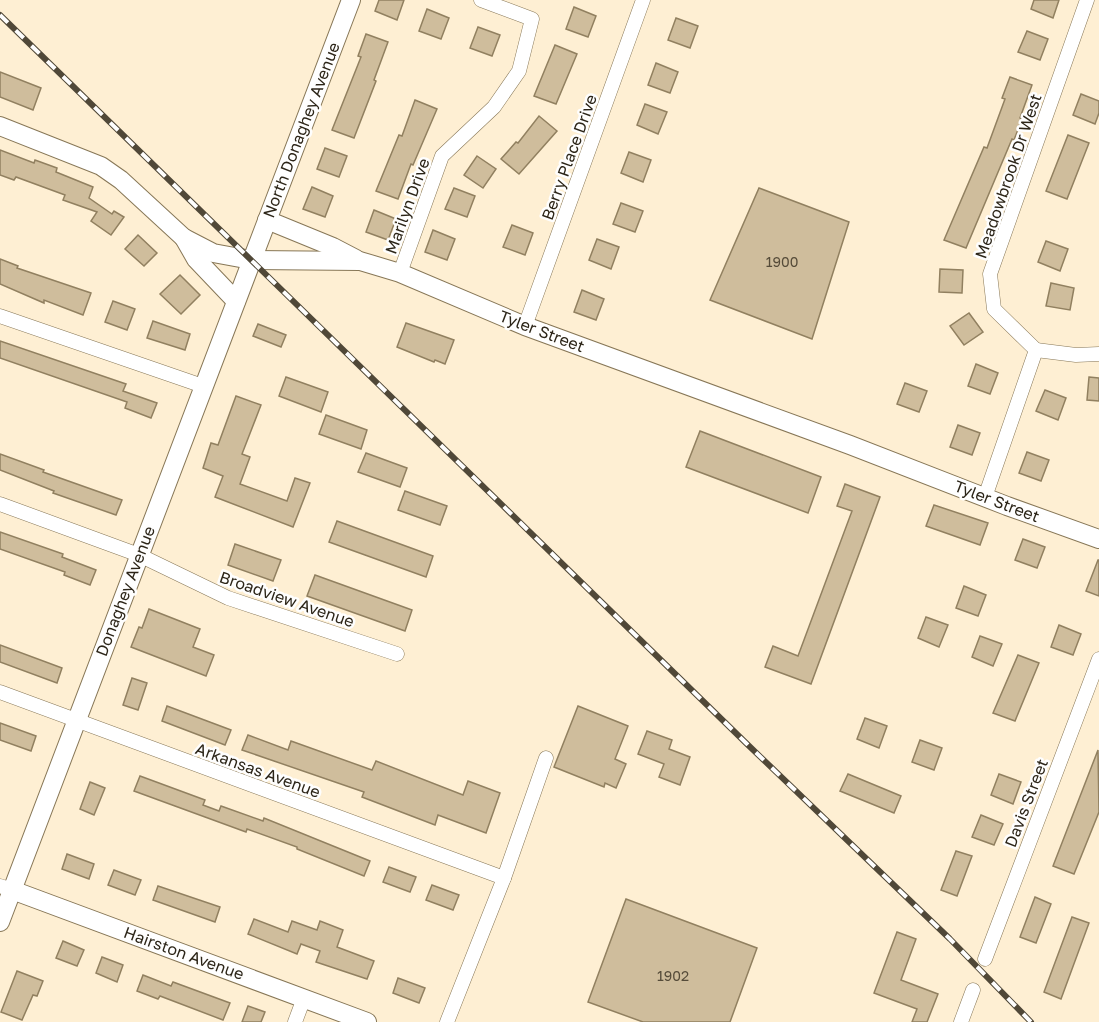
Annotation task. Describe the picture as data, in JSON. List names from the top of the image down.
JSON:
{
  "streets": {
    "street": [
      "North Donaghey Avenue",
      "Berry Place Drive",
      "Meadowbrook Dr West",
      "Marilyn Drive",
      "Tyler Street",
      "Donaghey Avenue",
      "Broadview Avenue",
      "Arkansas Avenue",
      "Davis Street",
      "Hairston Avenue"
    ]
  },
  "crossings": [
    ["North Donaghey Avenue", "Tyler Street"],
    ["North Donaghey Avenue", "Donaghey Avenue"],
    ["Berry Place Drive", "Tyler Street"],
    ["Marilyn Drive", "Tyler Street"],
    ["Tyler Street", "Donaghey Avenue"],
    ["Donaghey Avenue", "Broadview Avenue"],
    ["Donaghey Avenue", "Arkansas Avenue"],
    ["Donaghey Avenue", "Hairston Avenue"]
  ],
  "house_numbers": ["1900", "1902"]
}
